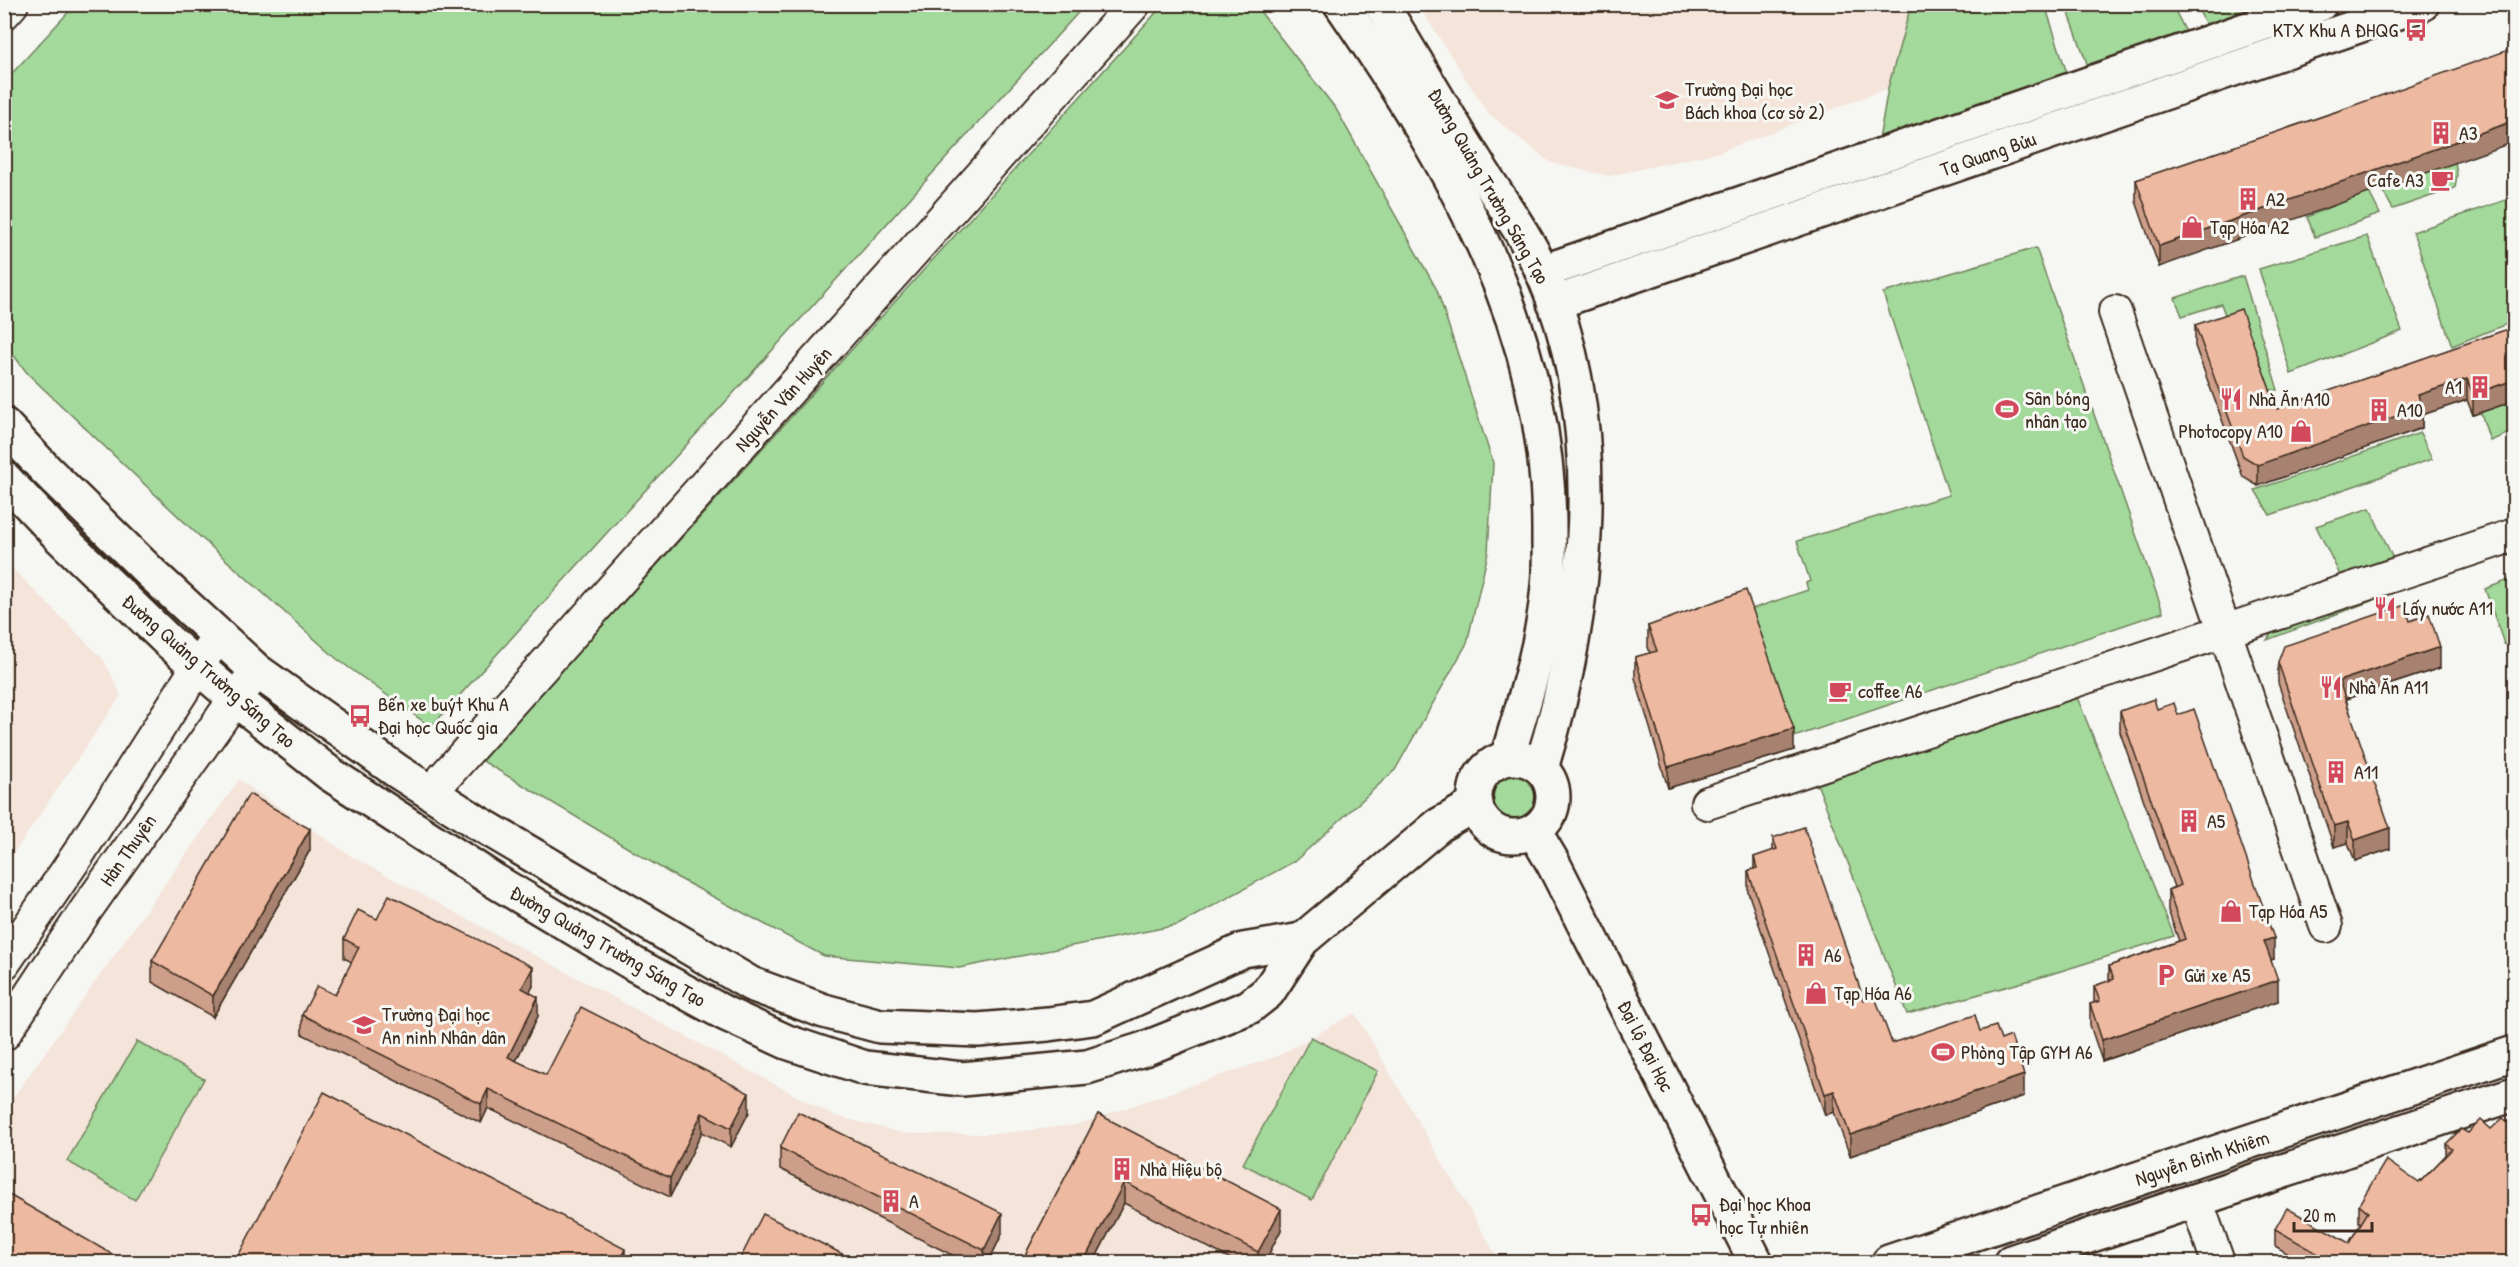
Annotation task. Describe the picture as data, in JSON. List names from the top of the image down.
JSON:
{
  "streets": {
    "street": [
      "Tạ Quang Bửu",
      "Đường Quảng Trường Sáng Tạo",
      "Nguyễn Văn Huyên",
      "Hàn Thuyên",
      "Đại lộ Đại Học",
      "Nguyễn Bỉnh Khiêm"
    ]
  },
  "crossings": [
    ["Tạ Quang Bửu", "Đường Quảng Trường Sáng Tạo"],
    ["Đường Quảng Trường Sáng Tạo", "Nguyễn Văn Huyên"],
    ["Đường Quảng Trường Sáng Tạo", "Hàn Thuyên"],
    ["Đường Quảng Trường Sáng Tạo", "Đại lộ Đại Học"]
  ],
  "places": {
    "bus stop": ["KTX Khu A ĐHQG", "Bến xe buýt Khu A Đại học Quốc gia", "Đại học Khoa học Tự nhiên"],
    "school or university": ["Trường Đại học Bách khoa (cơ sở 2)", "Trường Đại học An ninh Nhân dân"],
    "building": [
      "A3",
      "A2",
      "A1",
      "A10",
      "A11",
      "A5",
      "A6",
      "Nhà Hiệu bộ",
      "A"
    ],
    "cafe": ["Cafe A3", "coffee A6"],
    "shop": [
      "Tạp Hóa A2",
      "Photocopy A10",
      "Tạp Hóa A5",
      "Tạp Hóa A6"
    ],
    "restaurant": ["Nhà Ăn A10", "Lấy nước A11", "Nhà Ăn A11"],
    "sports": ["Sân bóng nhân tạo", "Phòng Tập GYM A6"],
    "parking": ["Gửi xe A5"]
  },
  "scale_bar": "20 m"
}
